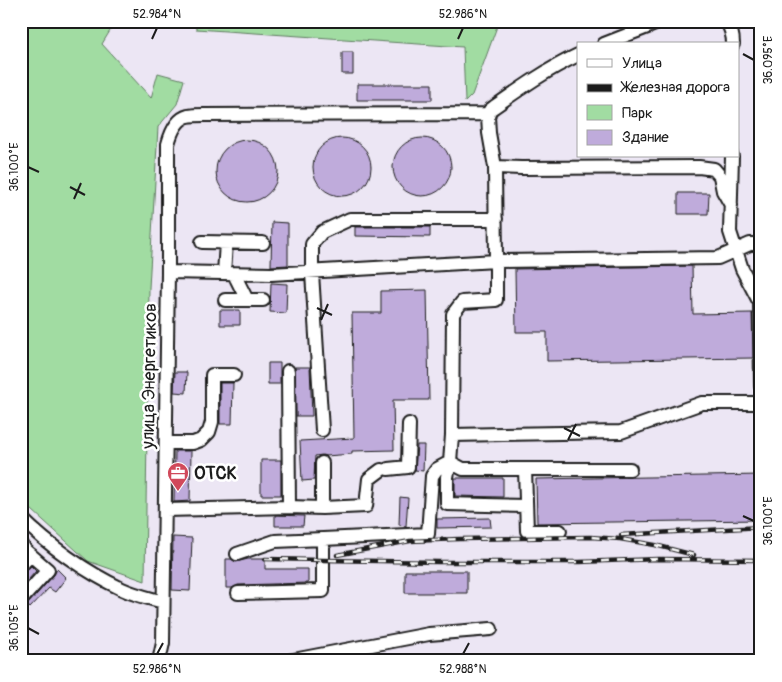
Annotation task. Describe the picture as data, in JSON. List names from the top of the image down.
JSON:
{
  "streets": {
    "street": ["улица Энергетиков"]
  },
  "places": {
    "office": ["ОТСК"]
  },
  "legend": [
    "Улица",
    "Железная дорога",
    "Парк",
    "Здание"
  ],
  "coordinates": [
    "52.984°N",
    "52.986°N",
    "36.095°E",
    "36.100°E",
    "36.105°E",
    "52.988°N"
  ]
}
